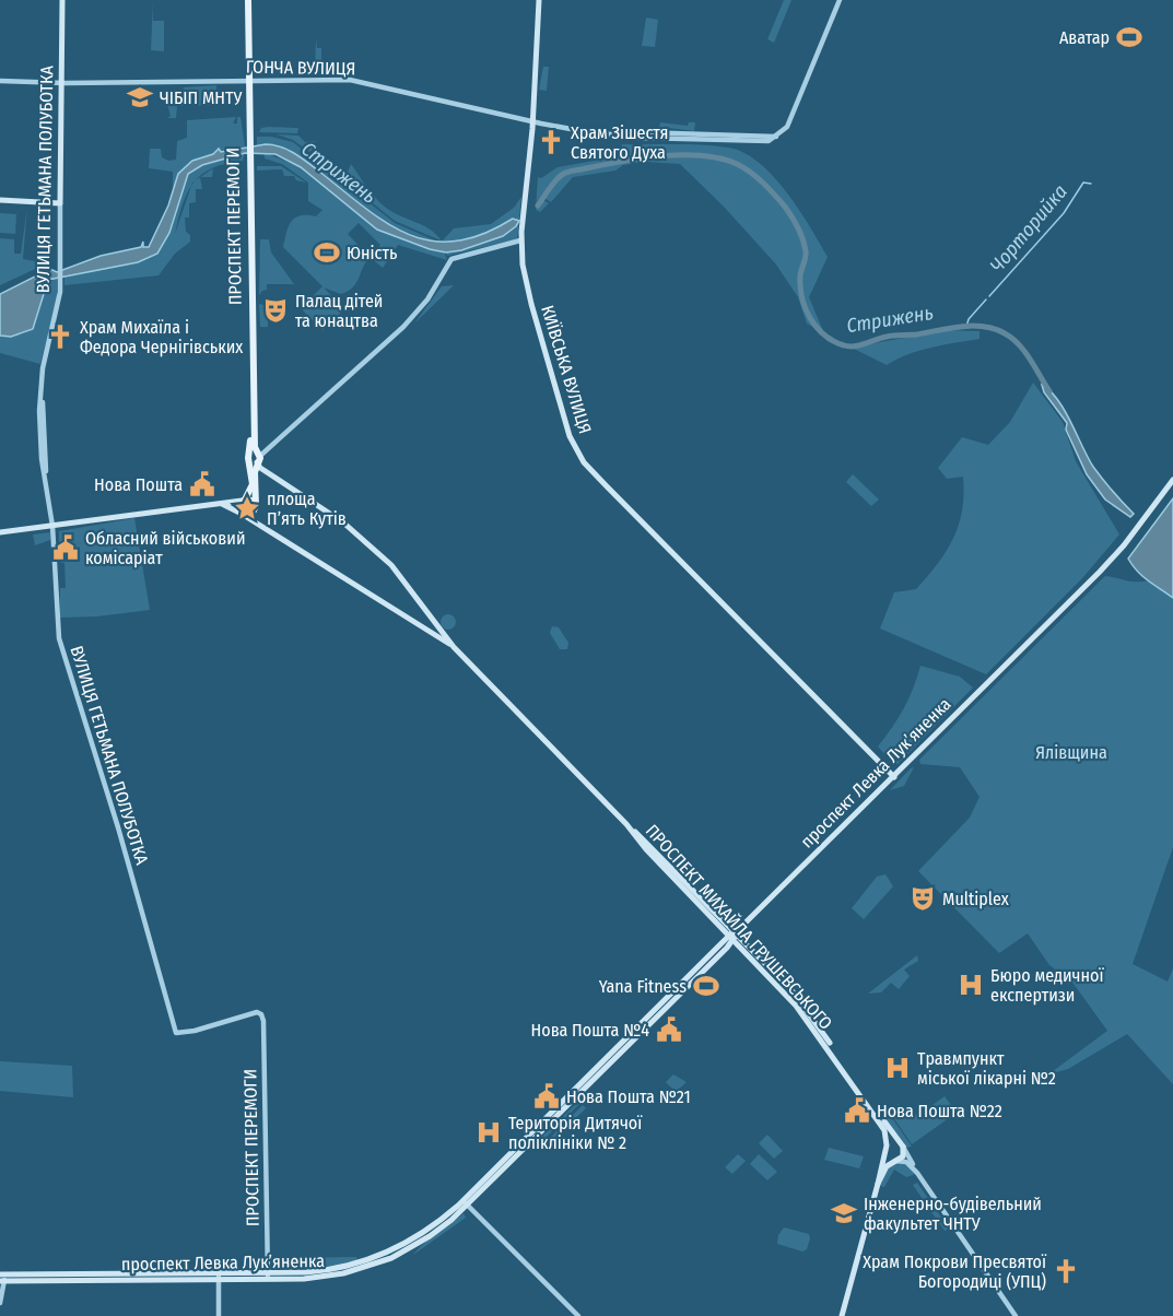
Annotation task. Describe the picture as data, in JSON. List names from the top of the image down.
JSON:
{
  "streets": {
    "main road": [
      "ВУЛИЦЯ ГЕТЬМАНА ПОЛУБОТКА",
      "ПРОСПЕКТ ПЕРЕМОГИ",
      "КИЇВСЬКА ВУЛИЦЯ",
      "проспект Левка Лукʼяненка",
      "ПРОСПЕКТ МИХАЙЛА ГРУШЕВСЬКОГО"
    ],
    "street": ["ГОНЧА ВУЛИЦЯ"]
  },
  "crossings": [
    ["ГОНЧА ВУЛИЦЯ", "ВУЛИЦЯ ГЕТЬМАНА ПОЛУБОТКА"],
    ["ГОНЧА ВУЛИЦЯ", "ПРОСПЕКТ ПЕРЕМОГИ"],
    ["ГОНЧА ВУЛИЦЯ", "КИЇВСЬКА ВУЛИЦЯ"],
    ["ВУЛИЦЯ ГЕТЬМАНА ПОЛУБОТКА", "ПРОСПЕКТ ПЕРЕМОГИ"],
    ["ПРОСПЕКТ ПЕРЕМОГИ", "проспект Левка Лукʼяненка"],
    ["ПРОСПЕКТ ПЕРЕМОГИ", "ПРОСПЕКТ МИХАЙЛА ГРУШЕВСЬКОГО"],
    ["КИЇВСЬКА ВУЛИЦЯ", "проспект Левка Лукʼяненка"],
    ["проспект Левка Лукʼяненка", "ПРОСПЕКТ МИХАЙЛА ГРУШЕВСЬКОГО"]
  ],
  "water": ["Стрижень", "Чорторийка"],
  "parks": ["Ялівщина"],
  "places": {
    "sports": ["Аватар", "Юність", "Yana Fitness"],
    "school or university": ["ЧІБІП МНТУ", "Інженерно-будівельний факультет ЧНТУ"],
    "church": ["Храм Зішестя Святого Духа", "Храм Михаїла і Федора Чернігівських", "Храм Покрови Пресвятої Богородиці (УПЦ)"],
    "theatre": ["Палац дітей та юнацтва", "Multiplex"],
    "public building": [
      "Нова Пошта",
      "Обласний військовий комісаріат",
      "Нова Пошта №4",
      "Нова Пошта №21",
      "Нова Пошта №22"
    ],
    "place": ["площа Пʼять Кутів"],
    "hospital": ["Бюро медичної експертизи", "Травмпункт міської лікарні №2", "Територія Дитячої поліклініки № 2"]
  }
}
